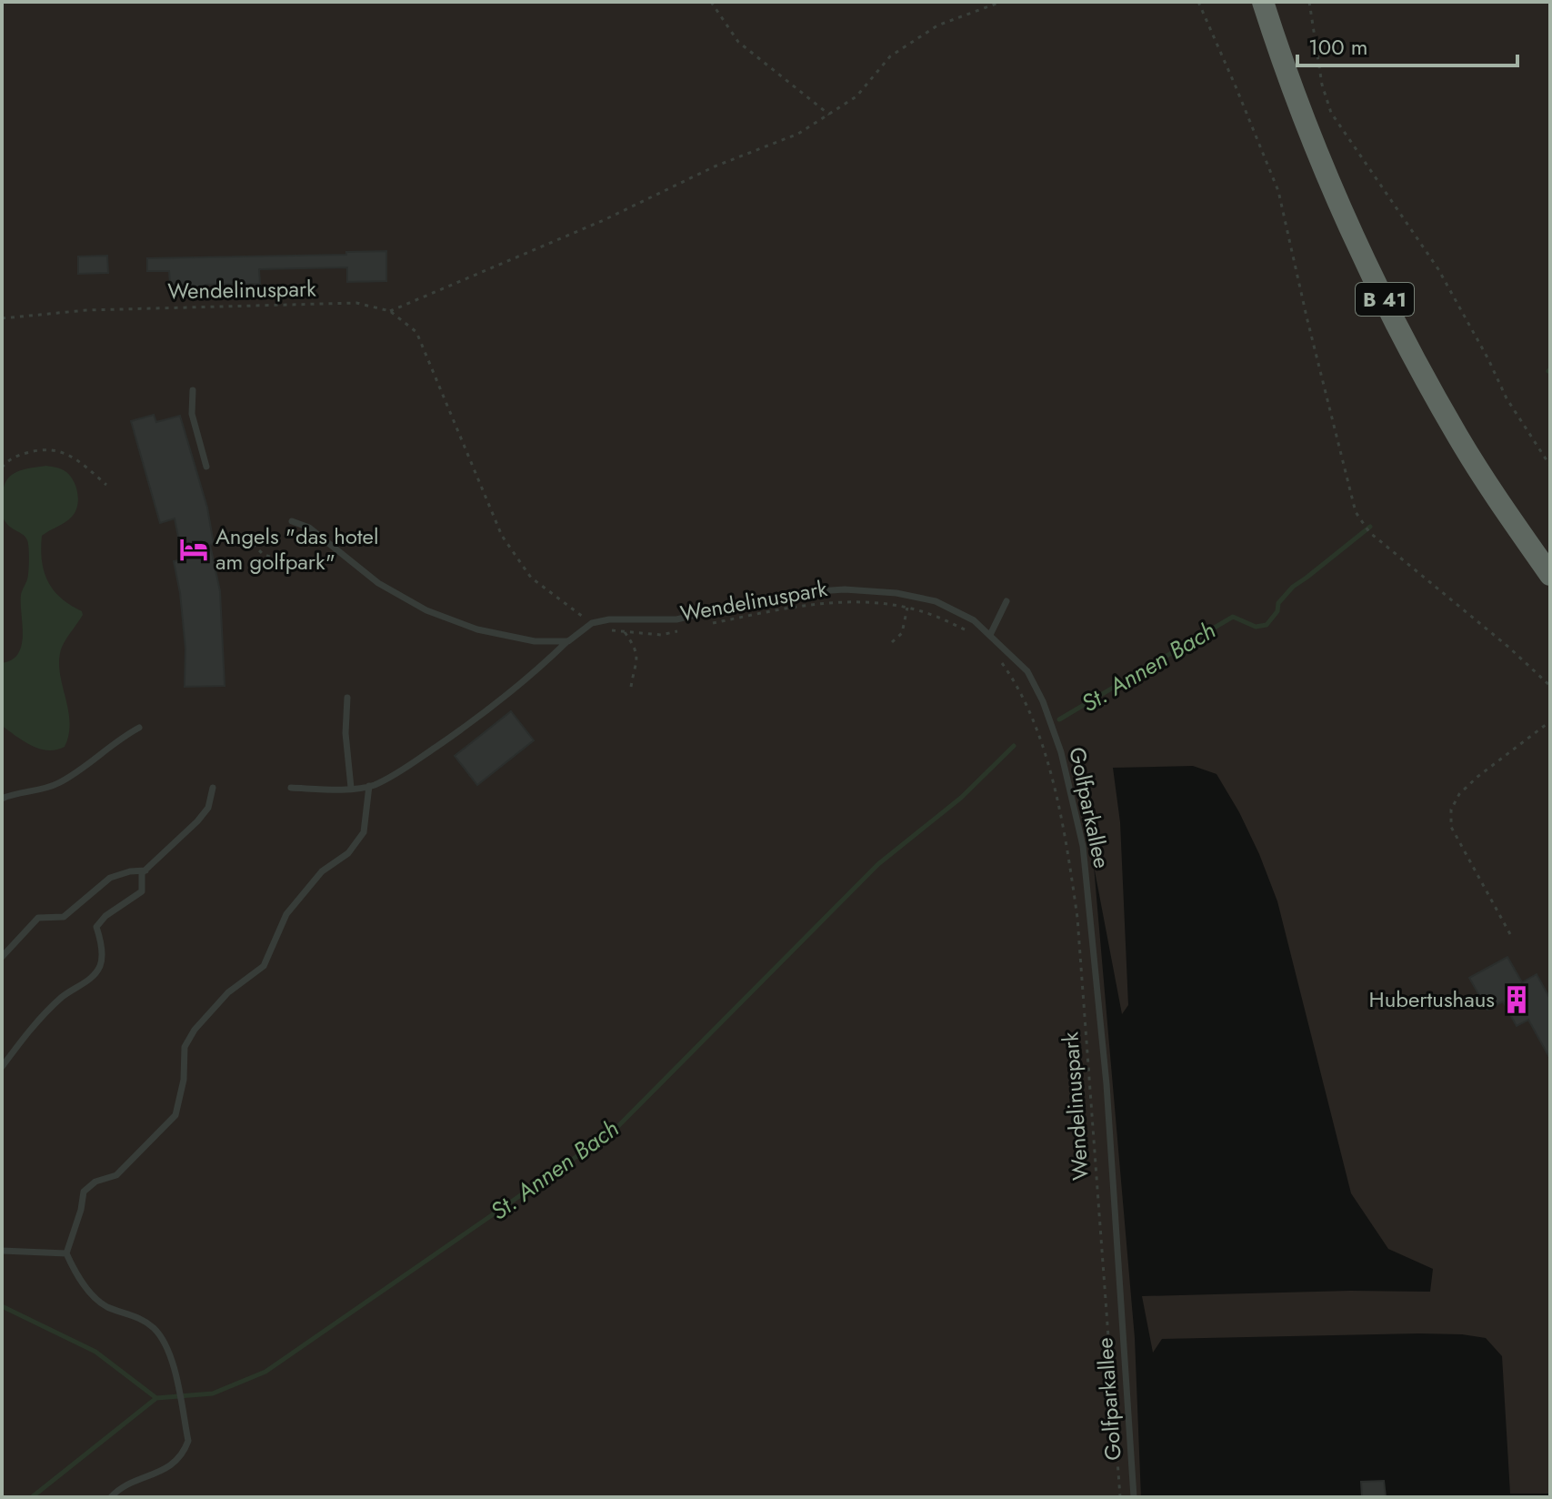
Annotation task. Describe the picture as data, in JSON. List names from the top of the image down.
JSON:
{
  "streets": {
    "highway": ["B 41"],
    "lane": ["Golfparkallee"],
    "path": ["Wendelinuspark"]
  },
  "crossings": [
    ["Wendelinuspark", "Golfparkallee"]
  ],
  "water": ["St. Annen Bach"],
  "places": {
    "hotel": ["Angels \"das hotel am golfpark\""],
    "building": ["Hubertushaus"]
  },
  "scale_bar": "100 m"
}
